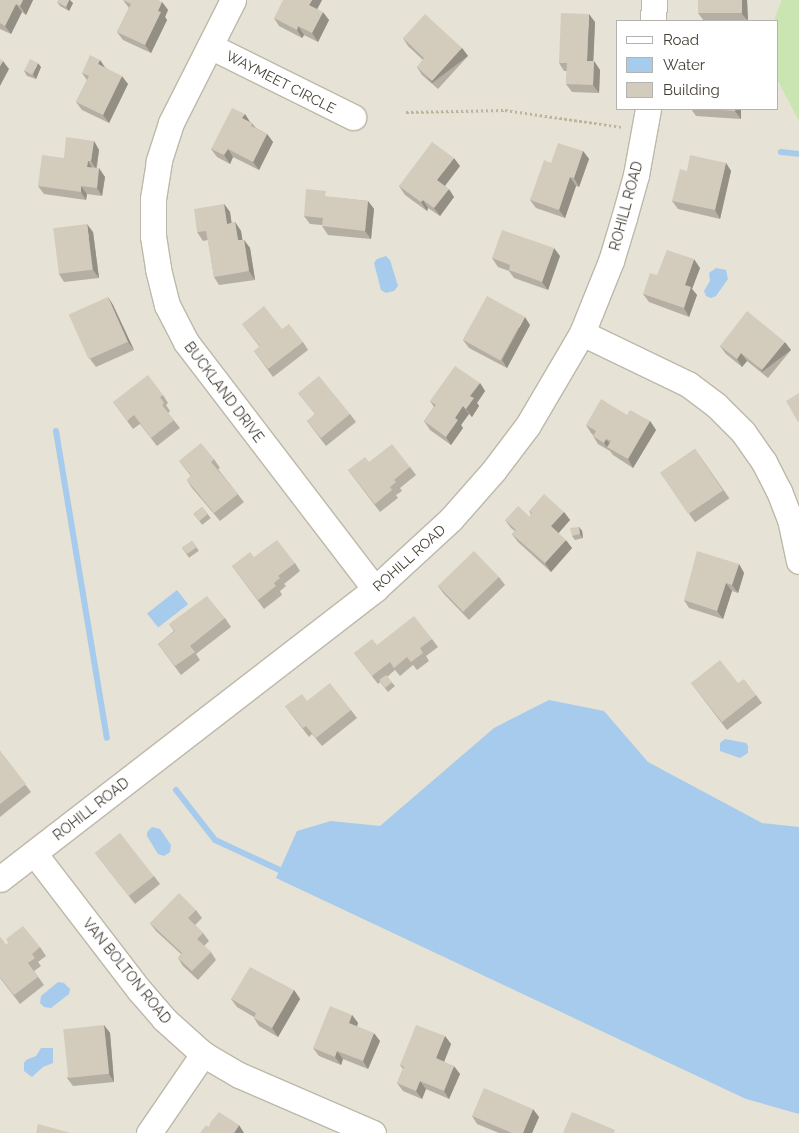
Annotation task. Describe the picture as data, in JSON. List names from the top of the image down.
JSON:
{
  "streets": {
    "street": [
      "WAYMEET CIRCLE",
      "ROHILL ROAD",
      "BUCKLAND DRIVE",
      "VAN BOLTON ROAD"
    ]
  },
  "crossings": [
    ["WAYMEET CIRCLE", "BUCKLAND DRIVE"],
    ["ROHILL ROAD", "BUCKLAND DRIVE"],
    ["ROHILL ROAD", "VAN BOLTON ROAD"]
  ],
  "legend": ["Road", "Water", "Building"]
}
